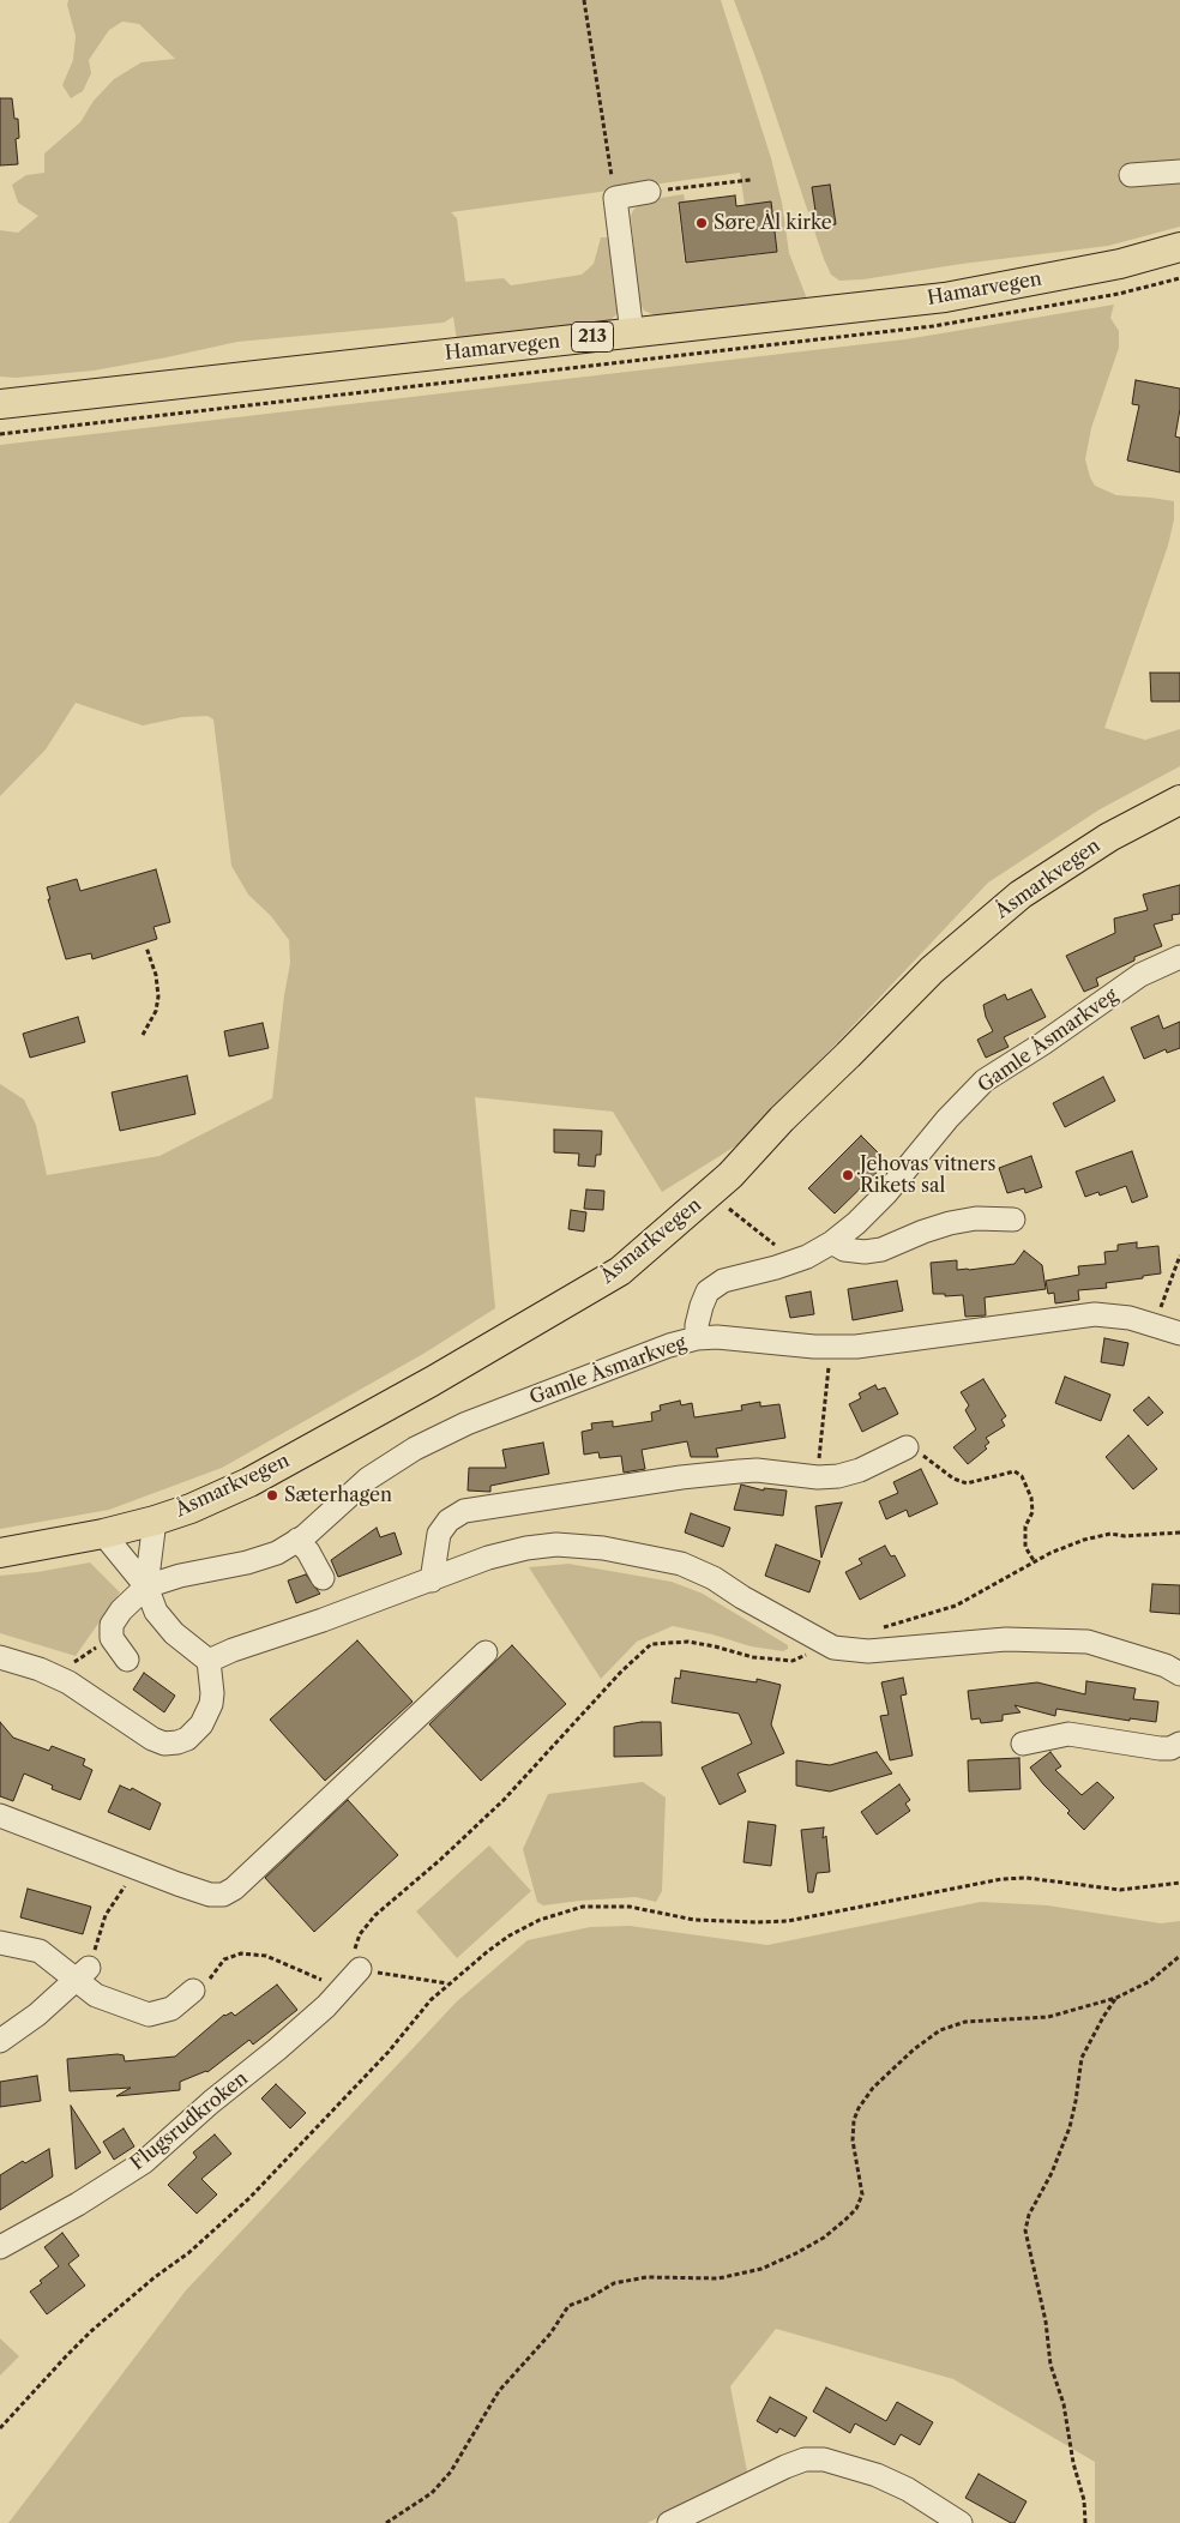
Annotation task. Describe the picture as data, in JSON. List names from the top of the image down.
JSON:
{
  "streets": {
    "main road": ["Hamarvegen", "213", "Åsmarkvegen"],
    "street": ["Gamle Åsmarkveg", "Flugsrudkroken"]
  },
  "places": ["Søre Ål kirke", "Jehovas vitners Rikets sal", "Sæterhagen"]
}
